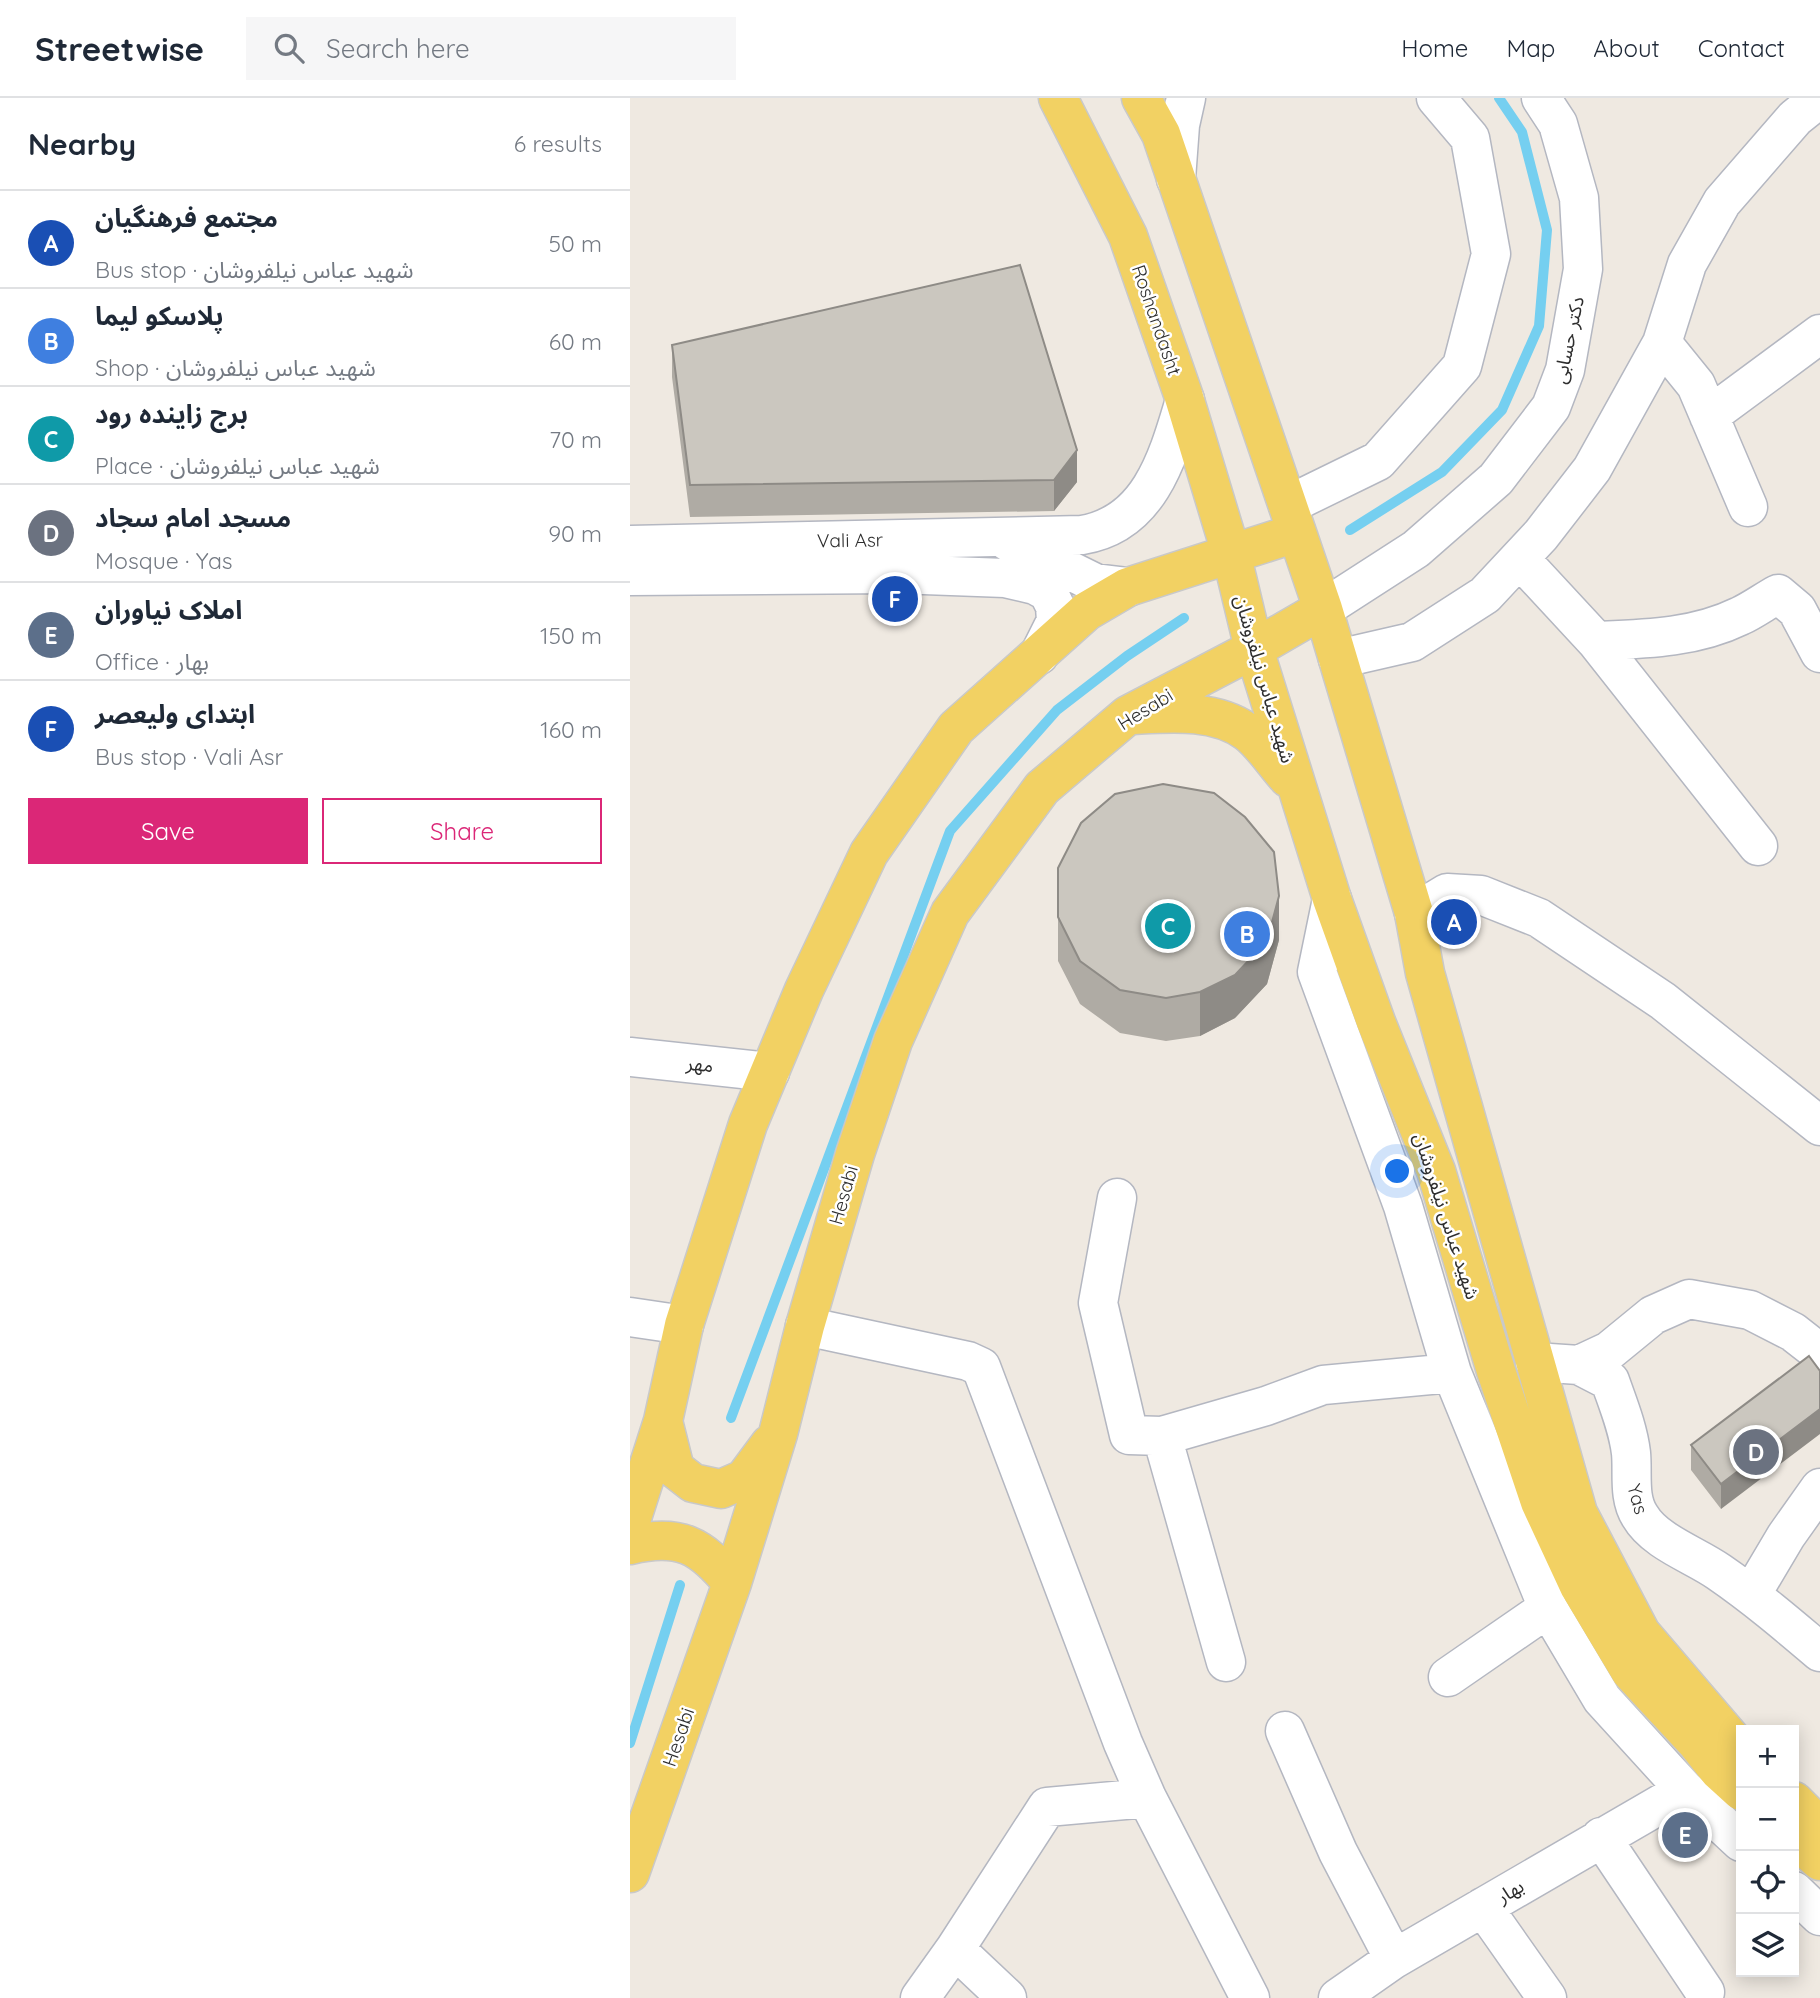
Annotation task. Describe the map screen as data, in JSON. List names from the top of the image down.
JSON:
{
  "streets": {
    "main road": ["Roshandasht", "شهید عباس نیلفروشان", "Hesabi"],
    "street": [
      "دکتر حسابی",
      "Vali Asr",
      "مهر",
      "Yas",
      "بهار"
    ]
  },
  "crossings": [
    ["Roshandasht", "Vali Asr"],
    ["Roshandasht", "شهید عباس نیلفروشان"],
    ["دکتر حسابی", "Hesabi"],
    ["شهید عباس نیلفروشان", "Hesabi"]
  ],
  "page": {
    "header": "Streetwise",
    "search": "Search here",
    "nav": [
      "Home",
      "Map",
      "About",
      "Contact"
    ],
    "heading": ["Nearby", "6 results"],
    "list": [
      {
        "mark": "A",
        "name": "مجتمع فرهنگیان",
        "note": "Bus stop · شهید عباس نیلفروشان",
        "value": "50 m"
      },
      {
        "mark": "B",
        "name": "پلاسکو لیما",
        "note": "Shop · شهید عباس نیلفروشان",
        "value": "60 m"
      },
      {
        "mark": "C",
        "name": "برج زاینده رود",
        "note": "Place · شهید عباس نیلفروشان",
        "value": "70 m"
      },
      {
        "mark": "D",
        "name": "مسجد امام سجاد",
        "note": "Mosque · Yas",
        "value": "90 m"
      },
      {
        "mark": "E",
        "name": "املاک نیاوران",
        "note": "Office · بهار",
        "value": "150 m"
      },
      {
        "mark": "F",
        "name": "ابتدای ولیعصر",
        "note": "Bus stop · Vali Asr",
        "value": "160 m"
      }
    ],
    "pins": [
      "F",
      "A",
      "C",
      "B",
      "D",
      "E"
    ],
    "buttons": ["Save", "Share"],
    "map_buttons": ["+", "−"]
  }
}
